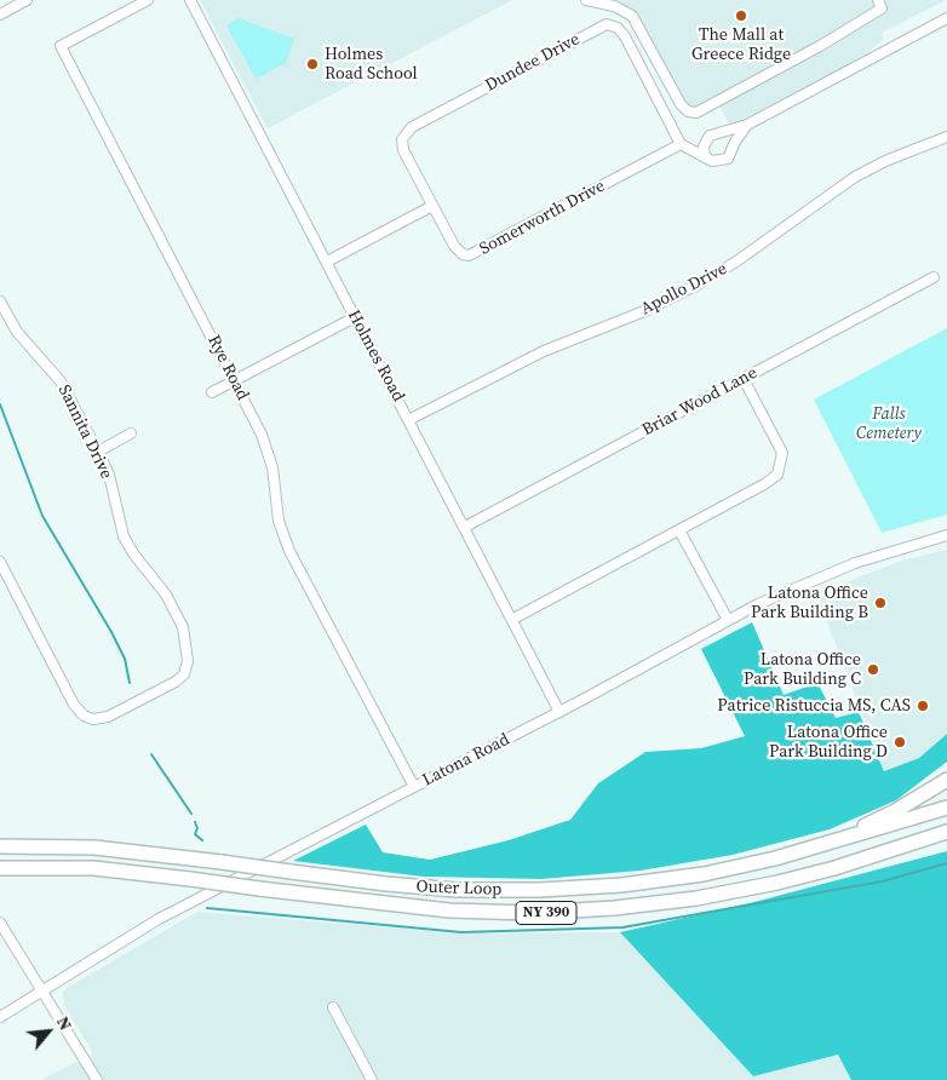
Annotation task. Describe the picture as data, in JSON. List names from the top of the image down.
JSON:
{
  "streets": {
    "highway": ["Outer Loop", "NY 390"],
    "street": [
      "Dundee Drive",
      "Somerworth Drive",
      "Apollo Drive",
      "Holmes Road",
      "Rye Road",
      "Briar Wood Lane",
      "Sannita Drive",
      "Latona Road"
    ]
  },
  "crossings": [
    ["Dundee Drive", "Somerworth Drive"],
    ["Apollo Drive", "Holmes Road"],
    ["Holmes Road", "Briar Wood Lane"],
    ["Holmes Road", "Latona Road"],
    ["Rye Road", "Latona Road"]
  ],
  "parks": ["Falls Cemetery"],
  "places": [
    "The Mall at Greece Ridge",
    "Holmes Road School",
    "Latona Office Park Building B",
    "Latona Office Park Building C",
    "Patrice Ristuccia MS, CAS",
    "Latona Office Park Building D"
  ],
  "north": "top right"
}
